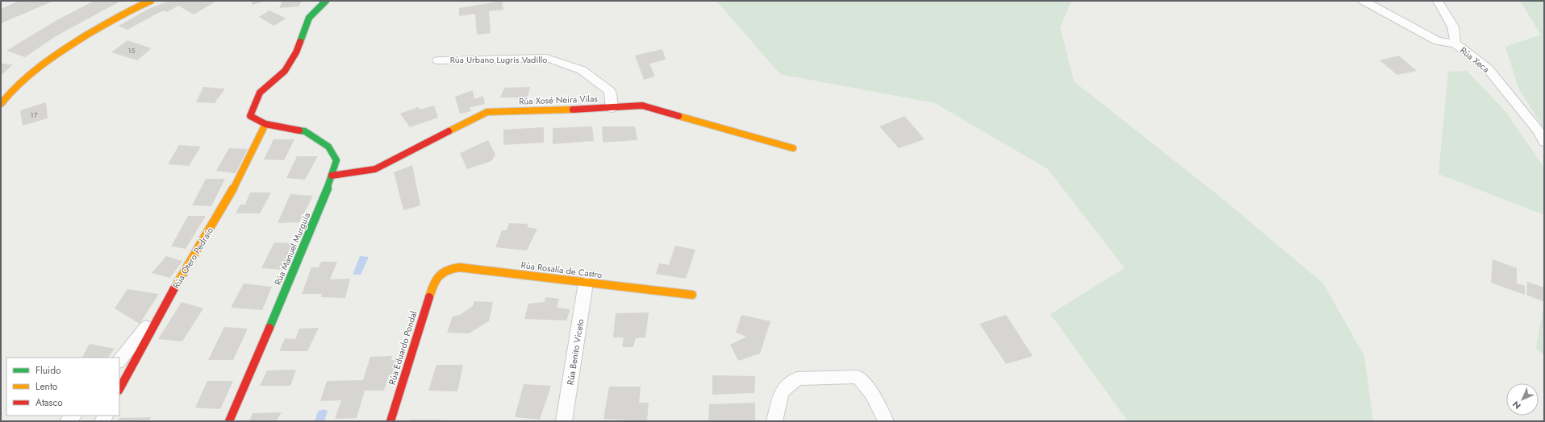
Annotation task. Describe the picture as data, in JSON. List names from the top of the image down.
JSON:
{
  "streets": {
    "main road": [
      "Rúa Xosé Neira Vilas",
      "Rúa Manuel Murguía",
      "Rúa Otero Pedraio",
      "Rúa Rosalía de Castro",
      "Rúa Eduardo Pondal"
    ],
    "street": ["Rúa Urbano Lugris Vadillo", "Rúa Xeca", "Rúa Benito Viceto"]
  },
  "crossings": [
    ["Rúa Urbano Lugris Vadillo", "Rúa Xosé Neira Vilas"],
    ["Rúa Xosé Neira Vilas", "Rúa Manuel Murguía"],
    ["Rúa Manuel Murguía", "Rúa Otero Pedraio"],
    ["Rúa Rosalía de Castro", "Rúa Eduardo Pondal"],
    ["Rúa Rosalía de Castro", "Rúa Benito Viceto"]
  ],
  "house_numbers": ["15", "17"],
  "legend": ["Fluido", "Lento", "Atasco"],
  "north": "bottom left"
}
